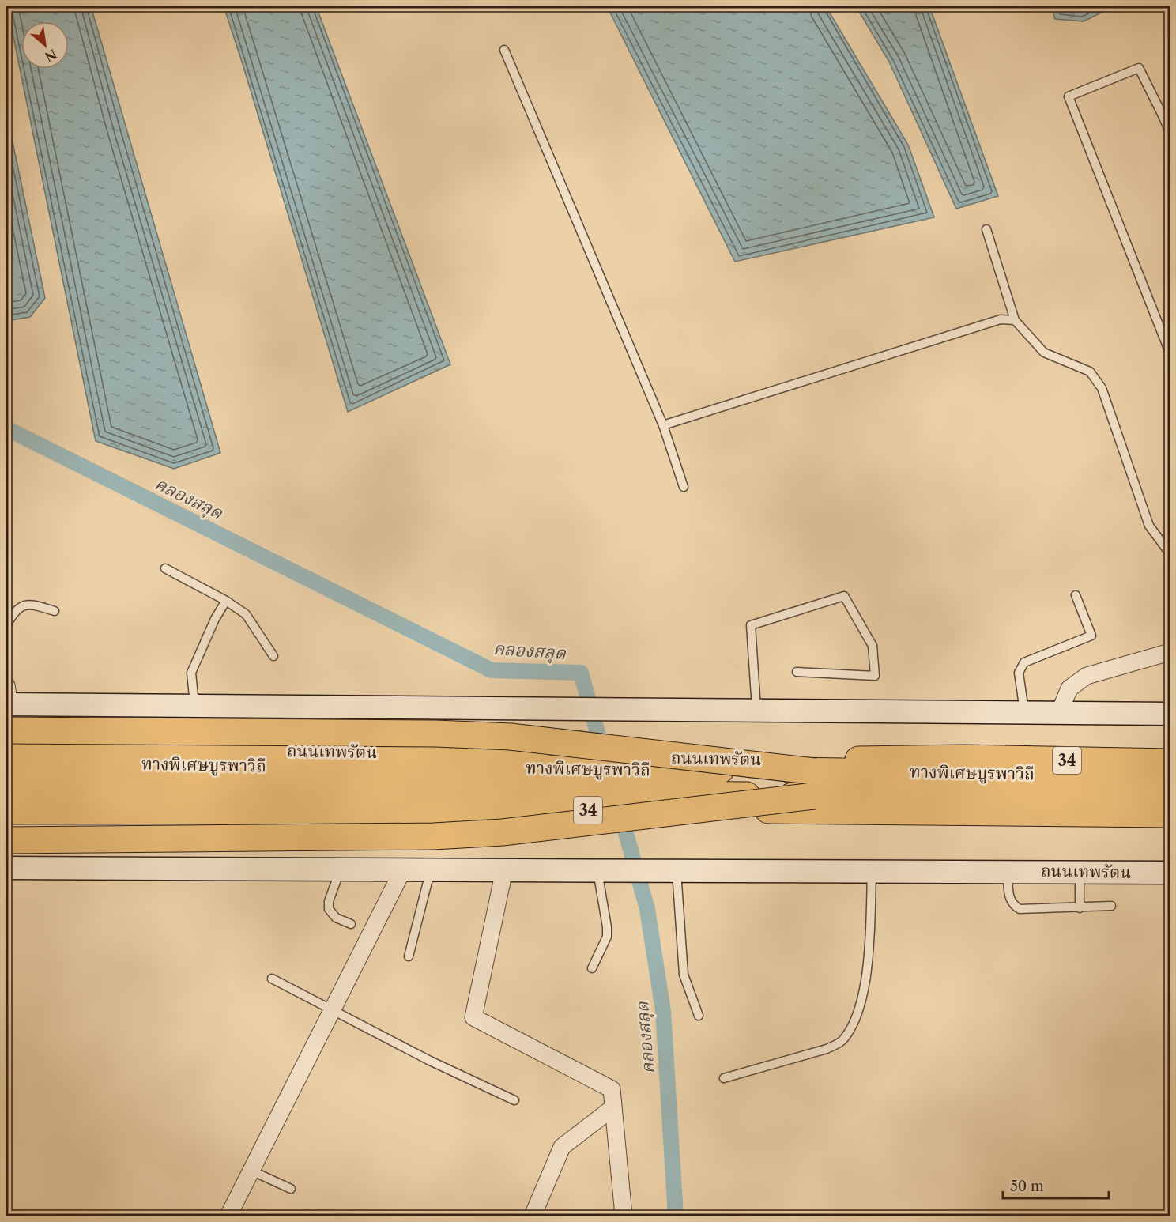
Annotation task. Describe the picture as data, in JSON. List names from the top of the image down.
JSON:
{
  "streets": {
    "highway": ["ถนนเทพรัตน", "34", "ทางพิเศษบูรพาวิถี"]
  },
  "water": ["คลองสลุด"],
  "scale_bar": "50 m",
  "north": "bottom right"
}
